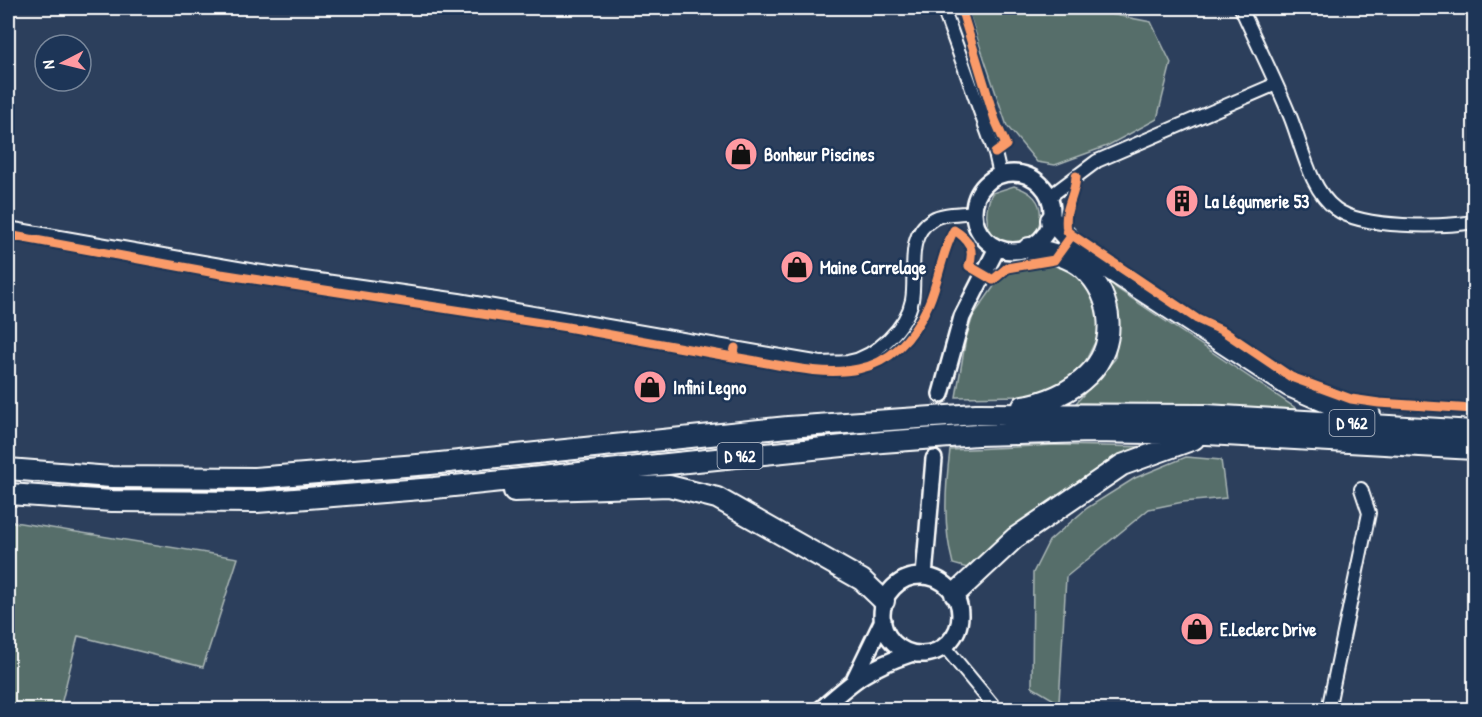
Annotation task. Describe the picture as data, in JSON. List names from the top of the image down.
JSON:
{
  "streets": {
    "main road": ["D 962"]
  },
  "places": {
    "shop": [
      "Bonheur Piscines",
      "Maine Carrelage",
      "Infini Legno",
      "E.Leclerc Drive"
    ],
    "building": ["La Légumerie 53"]
  },
  "north": "left"
}
